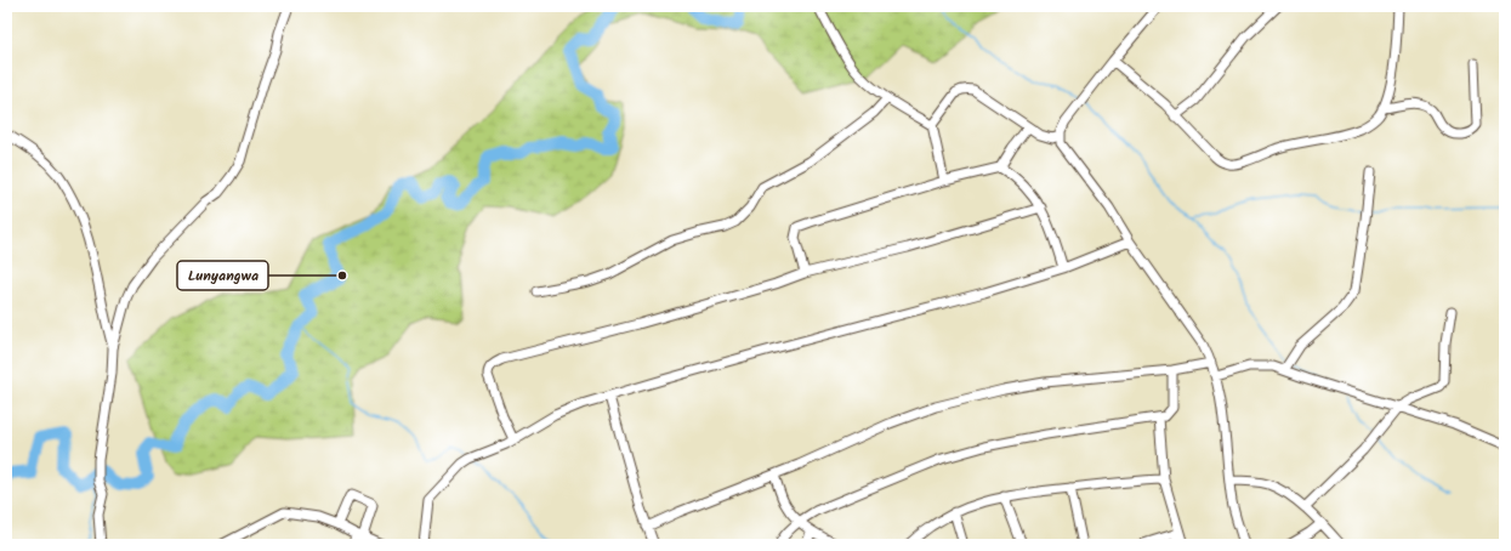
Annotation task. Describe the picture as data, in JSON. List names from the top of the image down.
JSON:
{
  "places": ["Lunyangwa"]
}
